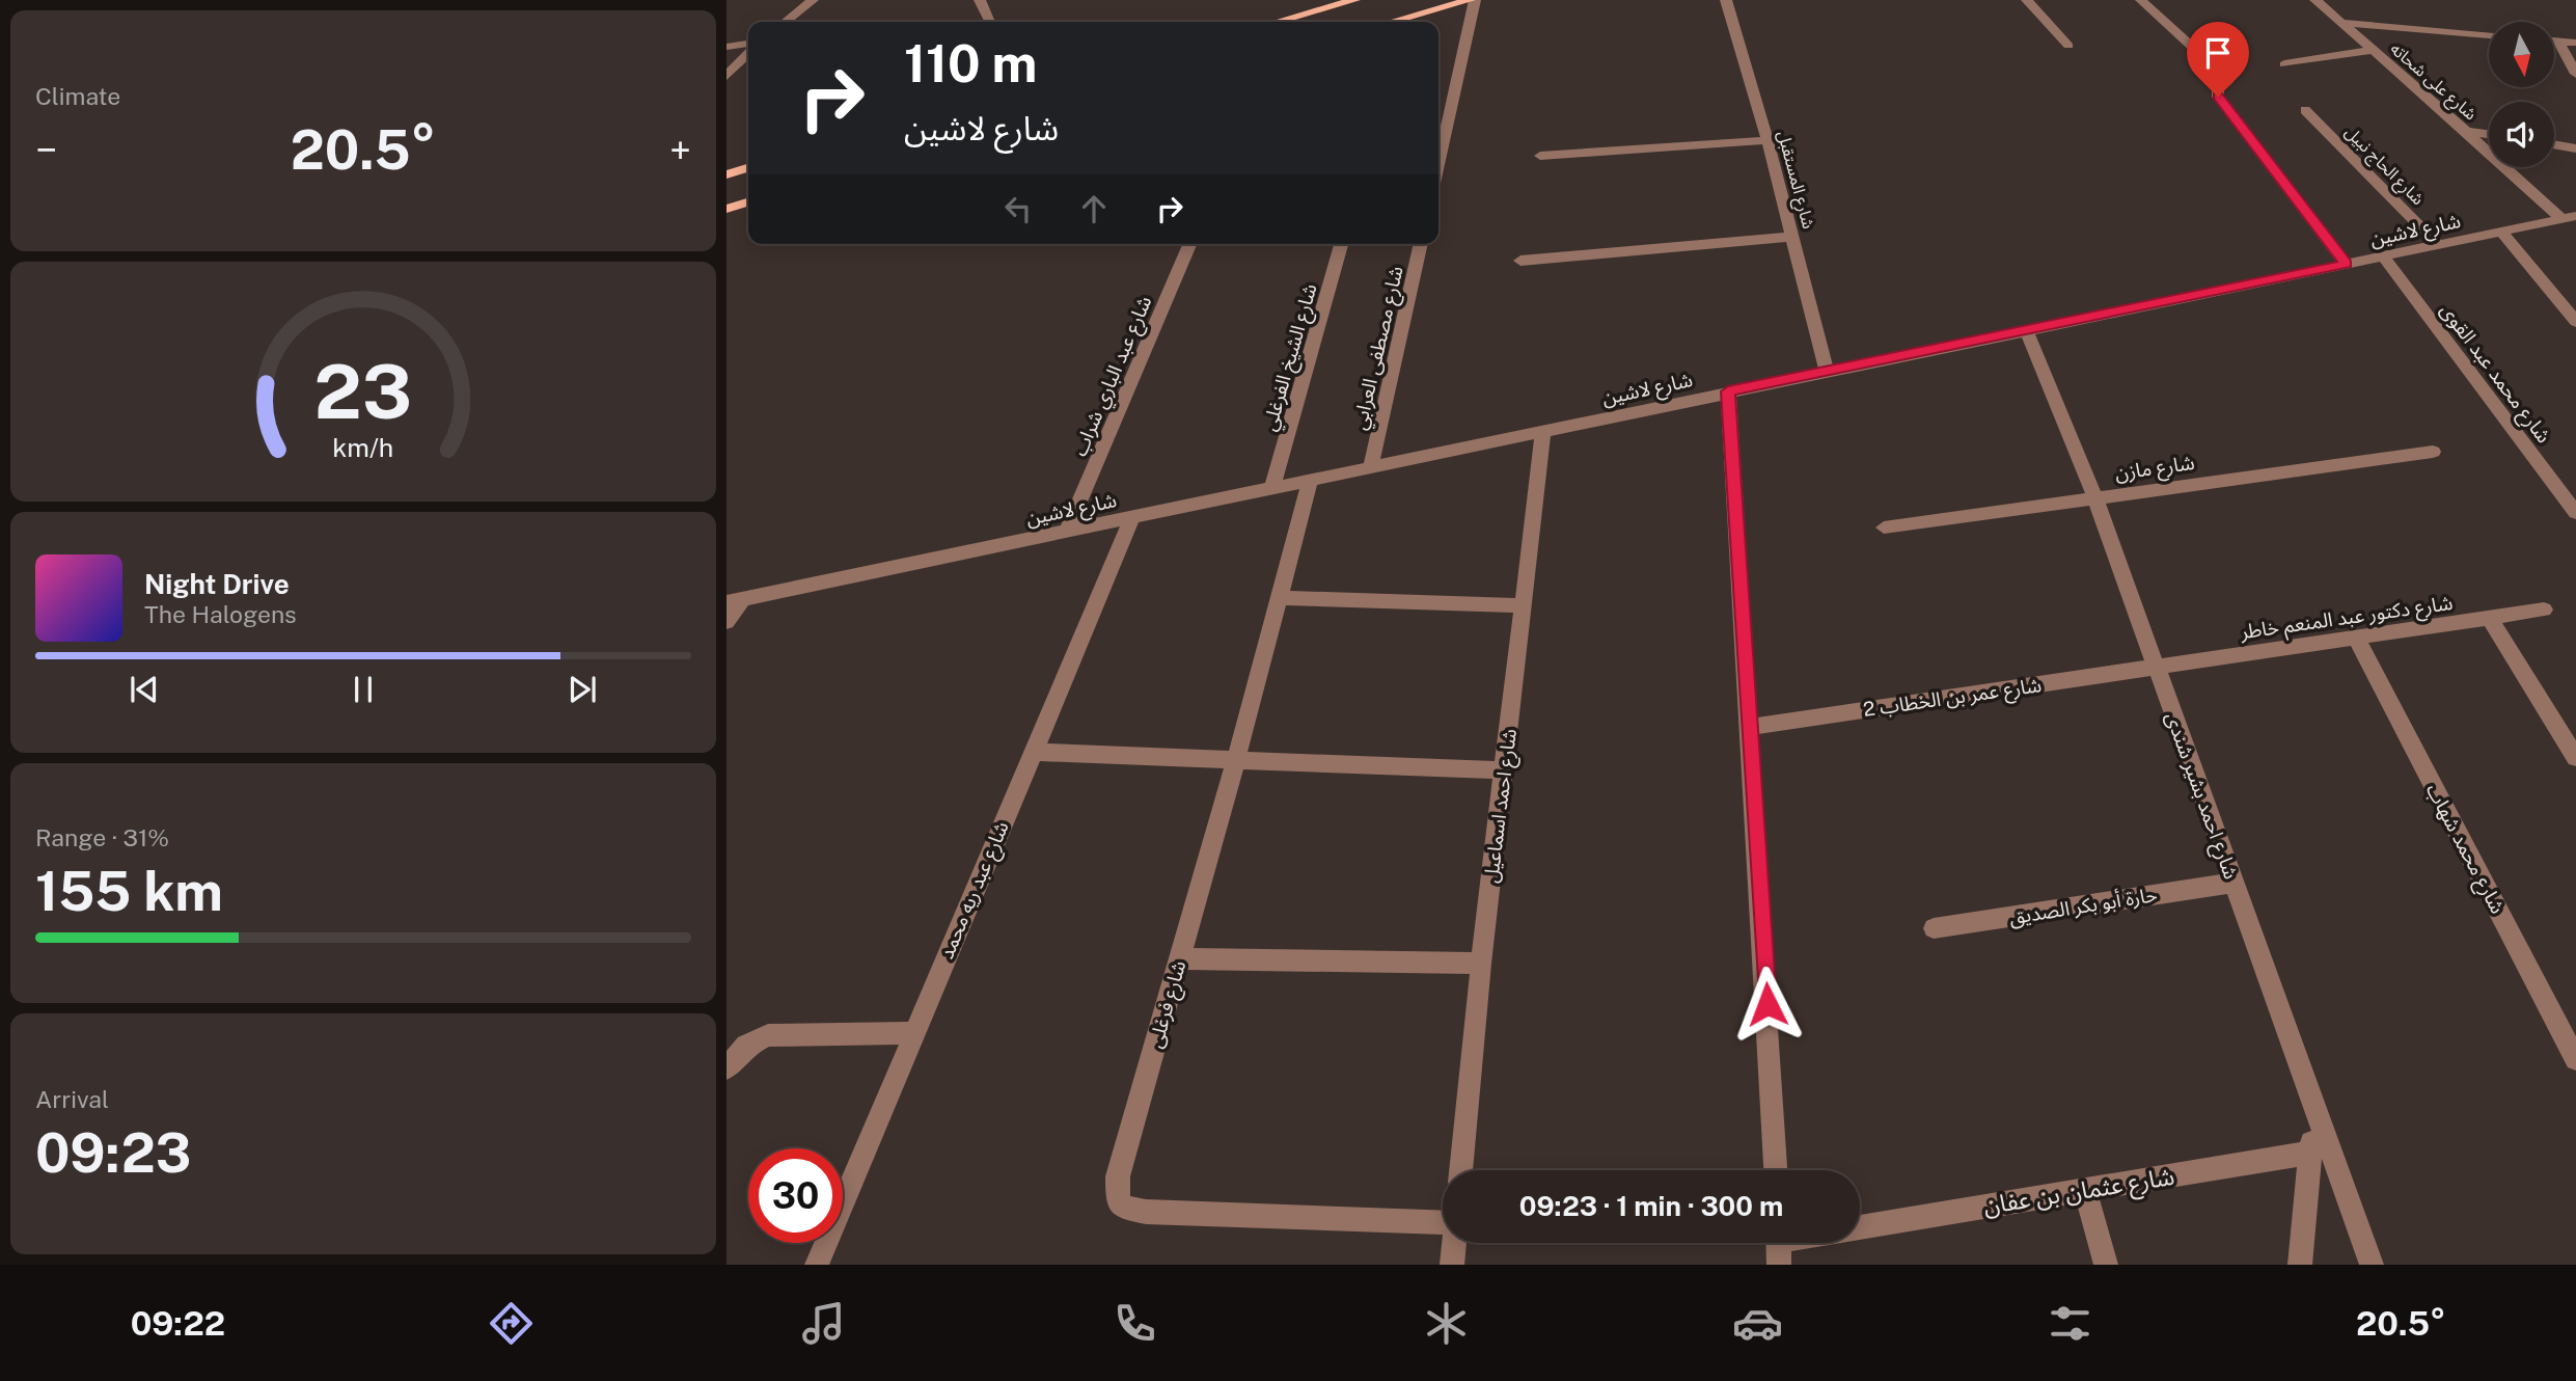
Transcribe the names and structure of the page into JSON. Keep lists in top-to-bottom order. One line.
{"streets":{"street":["شارع على شحاته","شارع الحاج نبيل","شارع المستقبل","شارع لاشين","شارع مصطفى العرابي","شارع الشيخ الفرغلي","شارع محمد عبد القوى","شارع عبد الباري شراب","شارع مازن","شارع دكتور عبد المنعم خاطر","شارع عمر بن الخطاب 2","شارع احمد بشير شندى","شارع احمد اسماعيل","شارع محمد شهاب","شارع عبد ريه محمد","حارة أبو بكر الصديق","شارع فرغلى","شارع عثمان بن عفان"]},"crossings":[["شارع على شحاته","شارع لاشين"],["شارع الحاج نبيل","شارع لاشين"],["شارع المستقبل","شارع لاشين"],["شارع لاشين","شارع مصطفى العرابي"],["شارع لاشين","شارع الشيخ الفرغلي"],["شارع لاشين","شارع محمد عبد القوى"],["شارع لاشين","شارع عبد الباري شراب"],["شارع لاشين","شارع احمد بشير شندى"],["شارع لاشين","شارع احمد اسماعيل"],["شارع لاشين","شارع عبد ريه محمد"],["شارع لاشين","شارع فرغلى"],["شارع مازن","شارع احمد بشير شندى"],["شارع دكتور عبد المنعم خاطر","شارع عمر بن الخطاب 2"],["شارع دكتور عبد المنعم خاطر","شارع احمد بشير شندى"],["شارع دكتور عبد المنعم خاطر","شارع محمد شهاب"],["شارع عمر بن الخطاب 2","شارع احمد بشير شندى"],["شارع احمد بشير شندى","حارة أبو بكر الصديق"]],"north":"bottom","page":{"tile":["Climate",["Range · 31%","155 km"],["Arrival","09:23"]],"turn":["110 m","شارع لاشين"],"heat":["−","20.5°","+"],"song":["Night Drive","The Halogens"],"limit":"30","trip":"09:23 · 1 min · 300 m","tabs":["09:22","20.5°"],"gauge":["23","km/h"]}}
